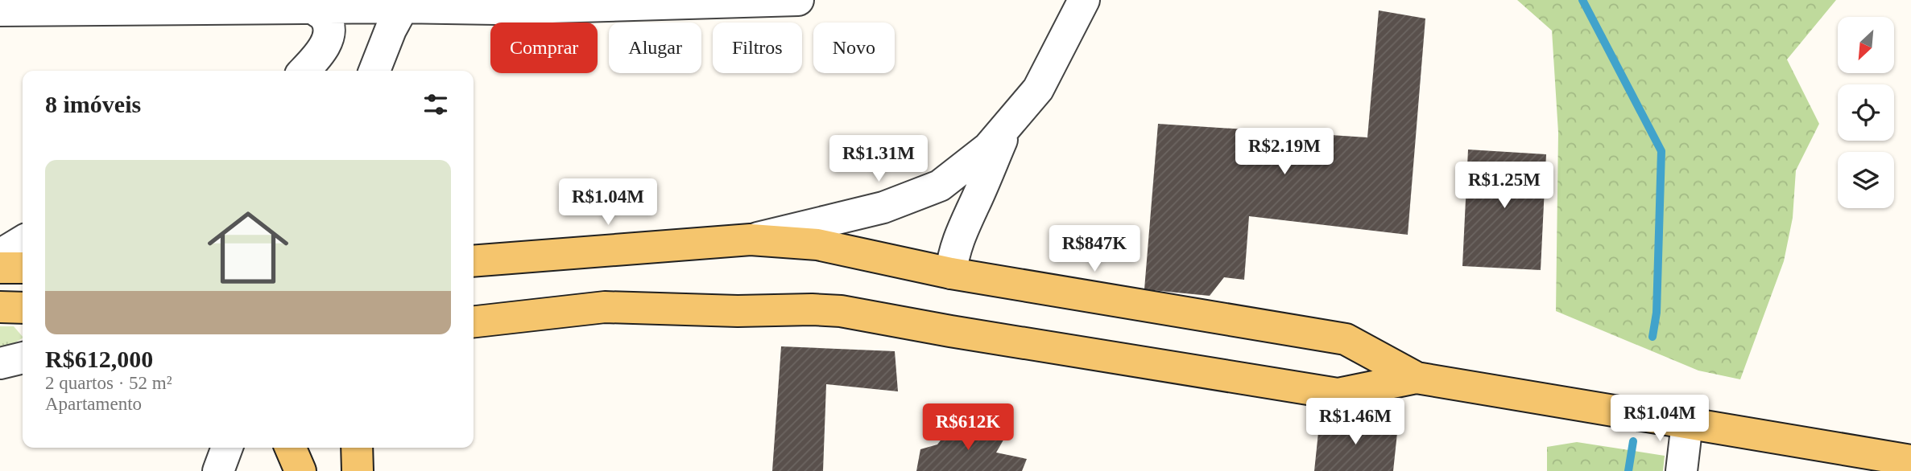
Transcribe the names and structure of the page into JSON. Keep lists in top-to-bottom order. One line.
{"north":"bottom left","page":{"chip":["Comprar","Alugar","Filtros","Novo"],"heading":"8 imóveis","price":["R$2.19M","R$1.31M","R$1.25M","R$1.04M","R$847K","R$1.04M","R$1.46M","R$612K"],"list":[{"name":"R$612,000","note":"2 quartos · 52 m² · Apartamento"}]}}
